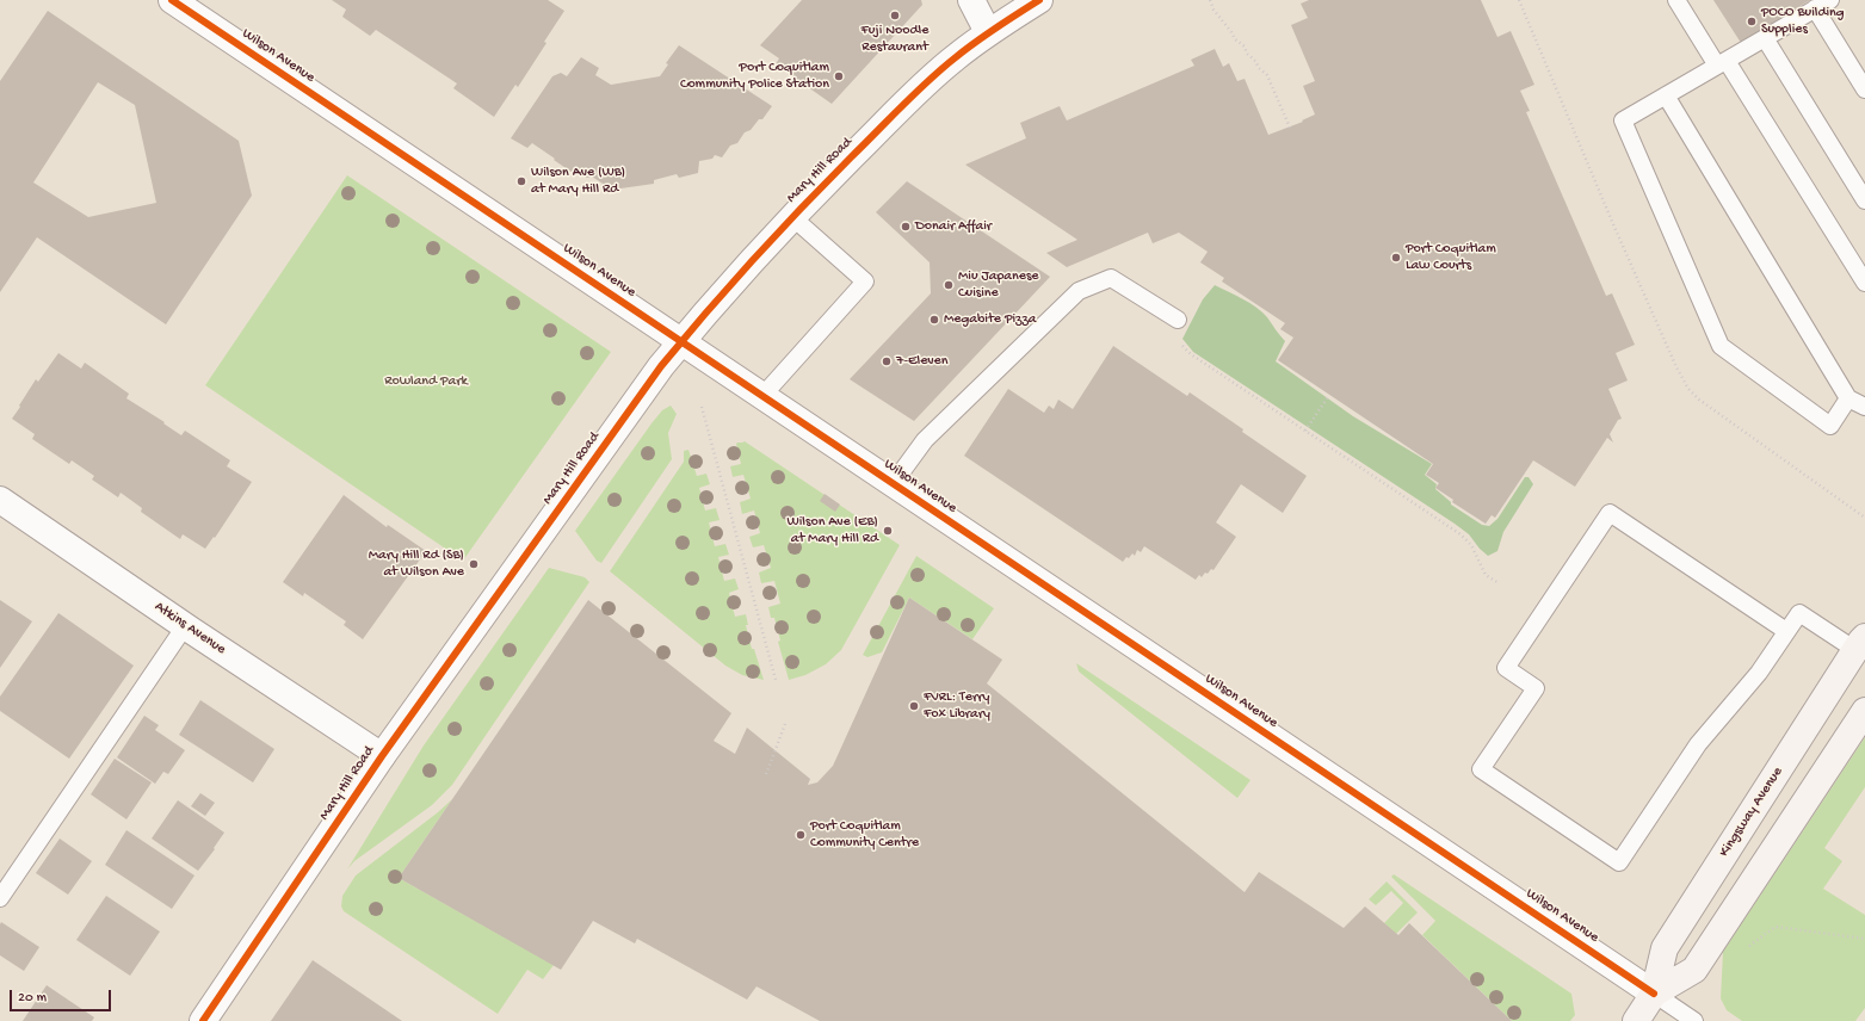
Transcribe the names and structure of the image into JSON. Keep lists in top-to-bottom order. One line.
{"streets":{"main road":["Kingsway Avenue"],"street":["Wilson Avenue","Mary Hill Road","Atkins Avenue"]},"crossings":[["Wilson Avenue","Mary Hill Road"],["Wilson Avenue","Kingsway Avenue"],["Mary Hill Road","Atkins Avenue"]],"parks":["Rowland Park"],"places":["Fuji Noodle Restaurant","POCO Building Supplies","Port Coquitlam Community Police Station","Wilson Ave (WB) at Mary Hill Rd","Donair Affair","Port Coquitlam Law Courts","Miu Japanese Cuisine","Megabite Pizza","7-Eleven","Wilson Ave (EB) at Mary Hill Rd","Mary Hill Rd (SB) at Wilson Ave","FVRL: Terry Fox Library","Port Coquitlam Community Centre"],"scale_bar":"20 m"}
